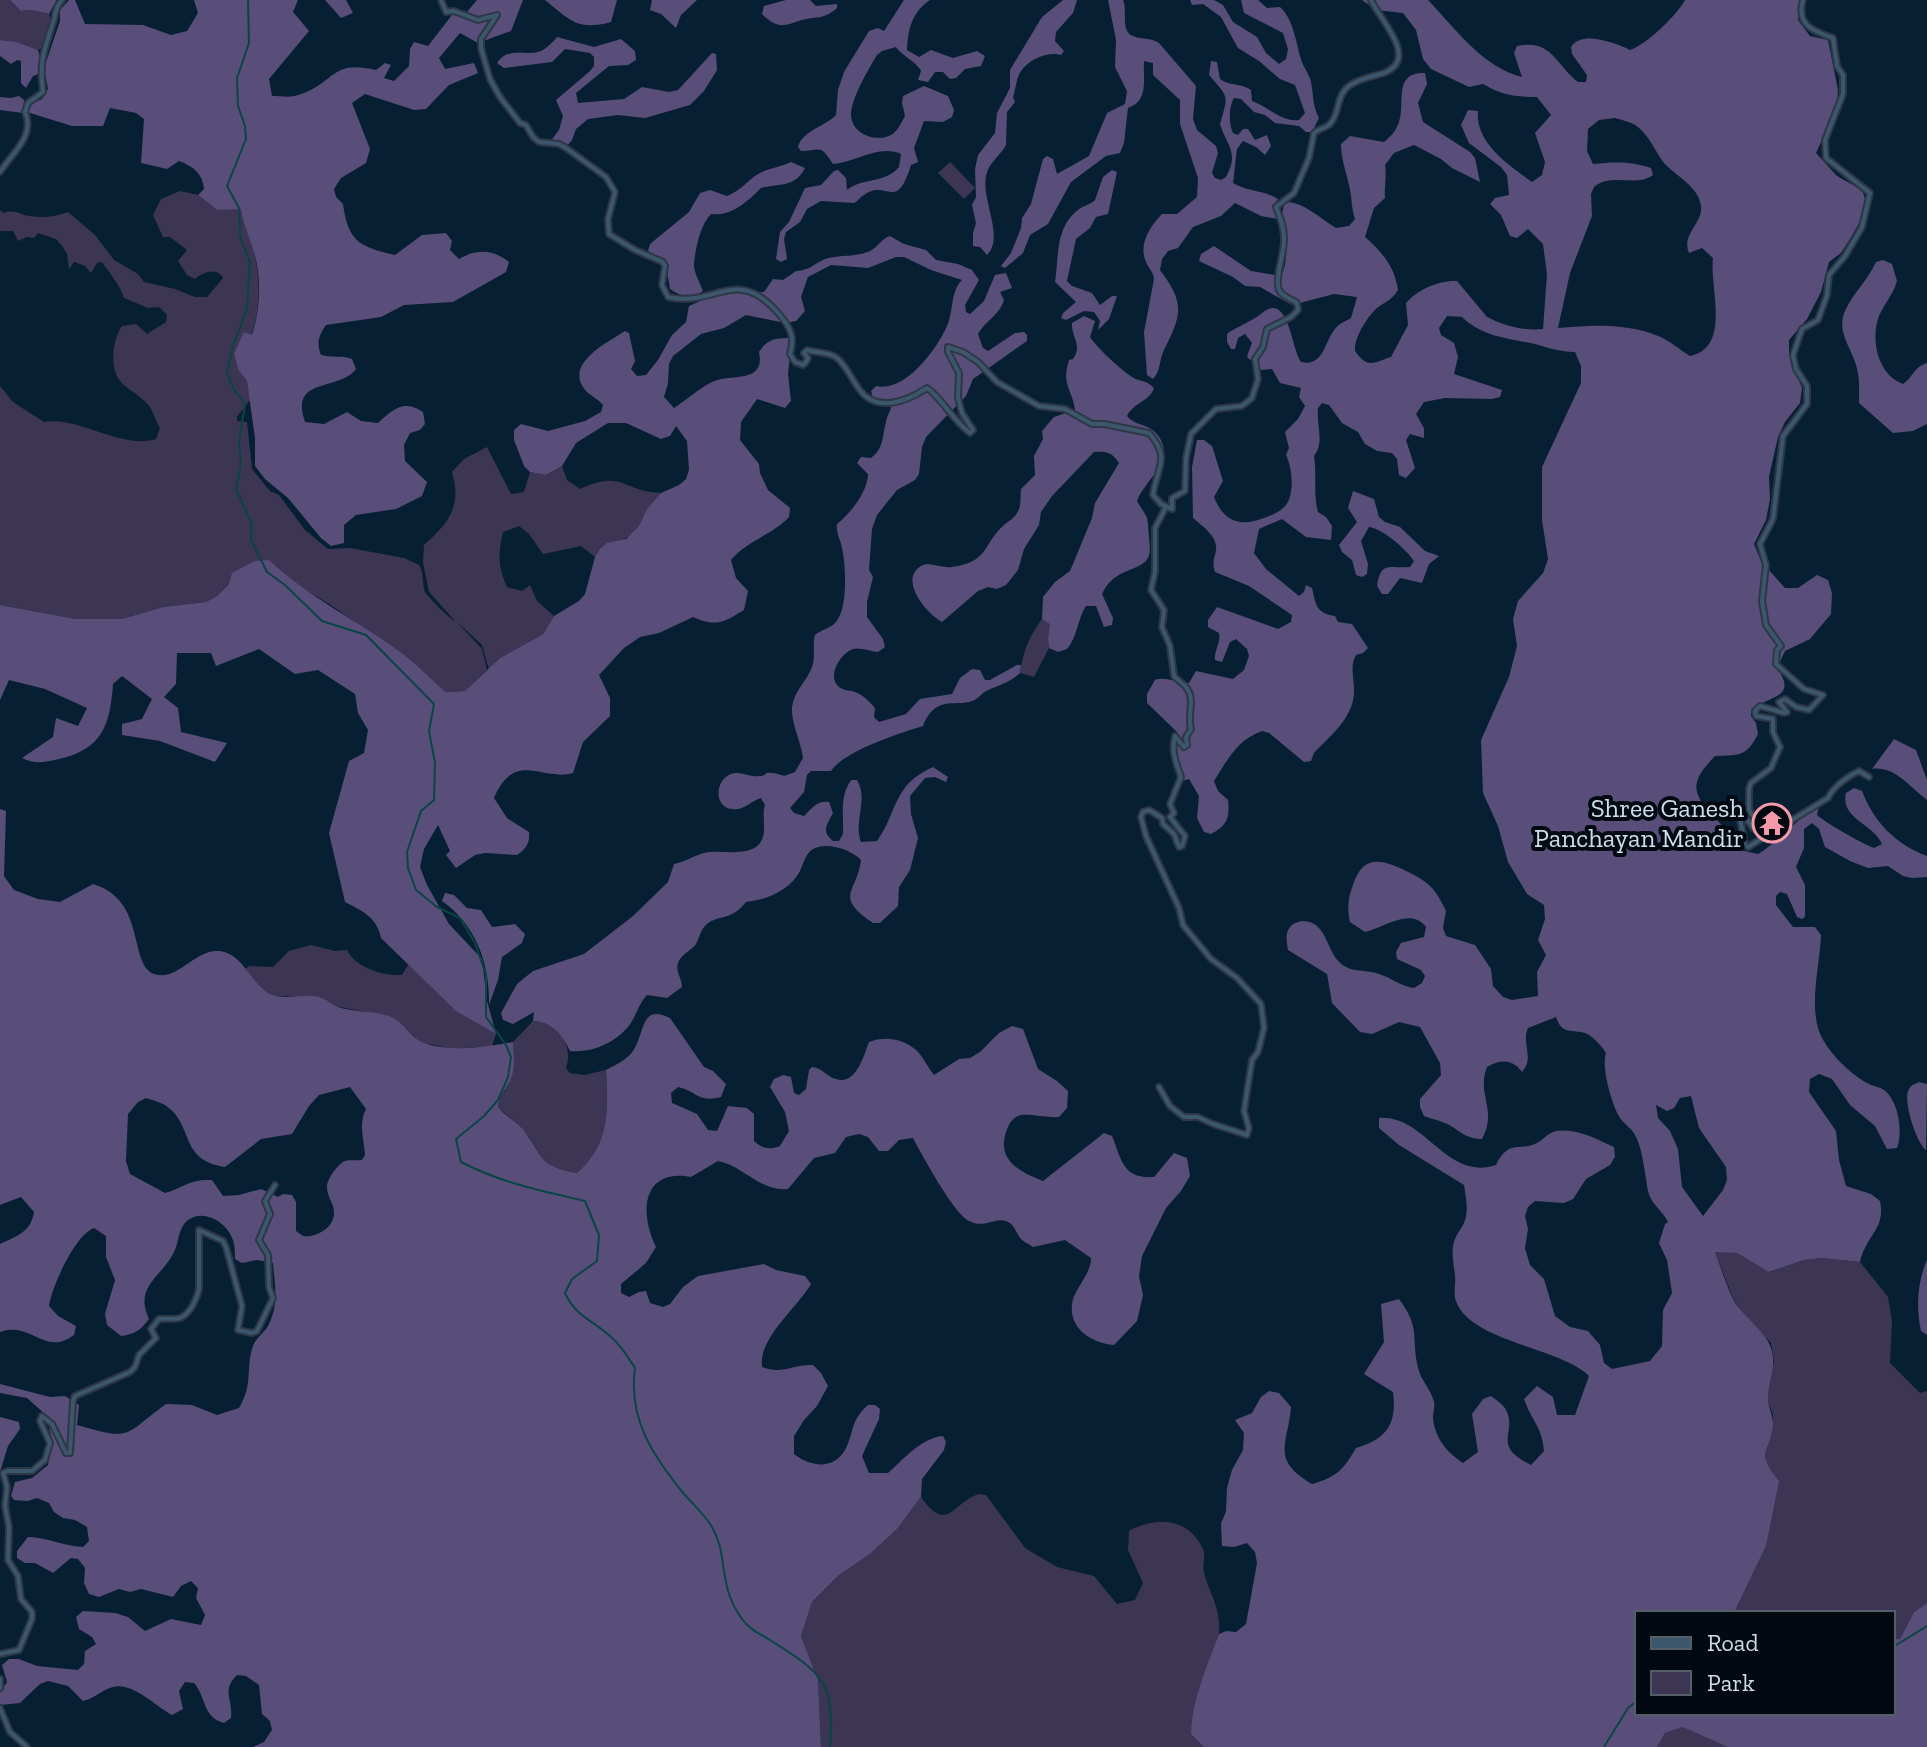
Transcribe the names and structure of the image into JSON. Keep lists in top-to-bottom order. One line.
{"places":{"temple":["Shree Ganesh Panchayan Mandir"]},"legend":["Road","Park"]}
